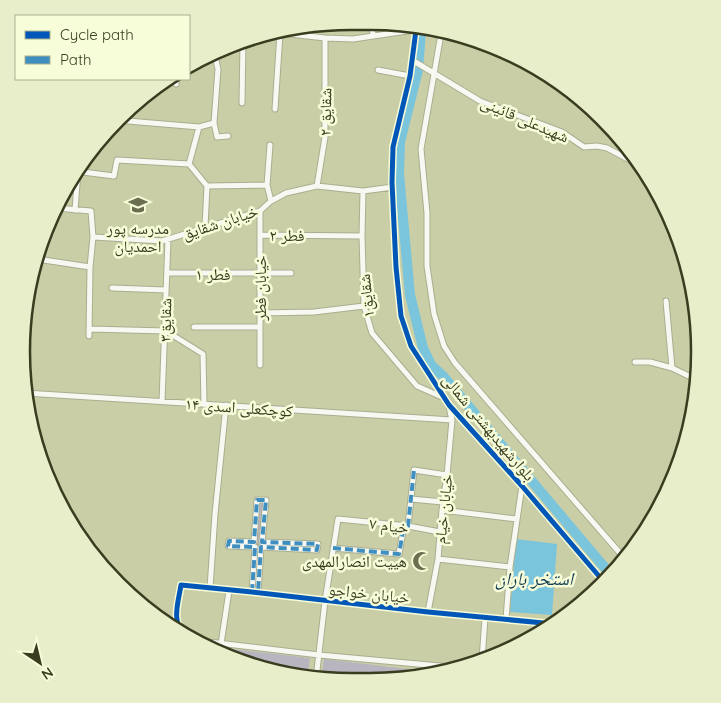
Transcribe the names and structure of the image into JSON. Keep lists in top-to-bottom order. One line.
{"streets":{"street":["شقایق ۲","شهیدعلی قائینی","خیابان شقایق","فطر ۲","فطر ۱","خیابان فطر","شقایق۱","شقایق۳","کوچکعلی اسدی ۱۴","بلوارشهیدبهشتی شمالی","خیابان خیام","خیام ۷","خیابان خواجو"]},"crossings":[["شقایق ۲","خیابان شقایق"],["شهیدعلی قائینی","بلوارشهیدبهشتی شمالی"],["خیابان شقایق","خیابان فطر"],["خیابان شقایق","شقایق۱"],["خیابان شقایق","شقایق۳"],["خیابان شقایق","بلوارشهیدبهشتی شمالی"],["فطر ۲","خیابان فطر"],["فطر ۲","شقایق۱"],["فطر ۱","خیابان فطر"],["فطر ۱","شقایق۳"],["شقایق۱","بلوارشهیدبهشتی شمالی"],["شقایق۳","کوچکعلی اسدی ۱۴"],["کوچکعلی اسدی ۱۴","خیابان خیام"],["بلوارشهیدبهشتی شمالی","خیابان خیام"],["خیابان خیام","خیام ۷"],["خیابان خیام","خیابان خواجو"]],"water":["استخر باران"],"places":{"school or university":["مدرسه پور احمدیان"],"mosque":["هییت انصارالمهدی"]},"legend":["Cycle path","Path"],"north":"bottom right"}
